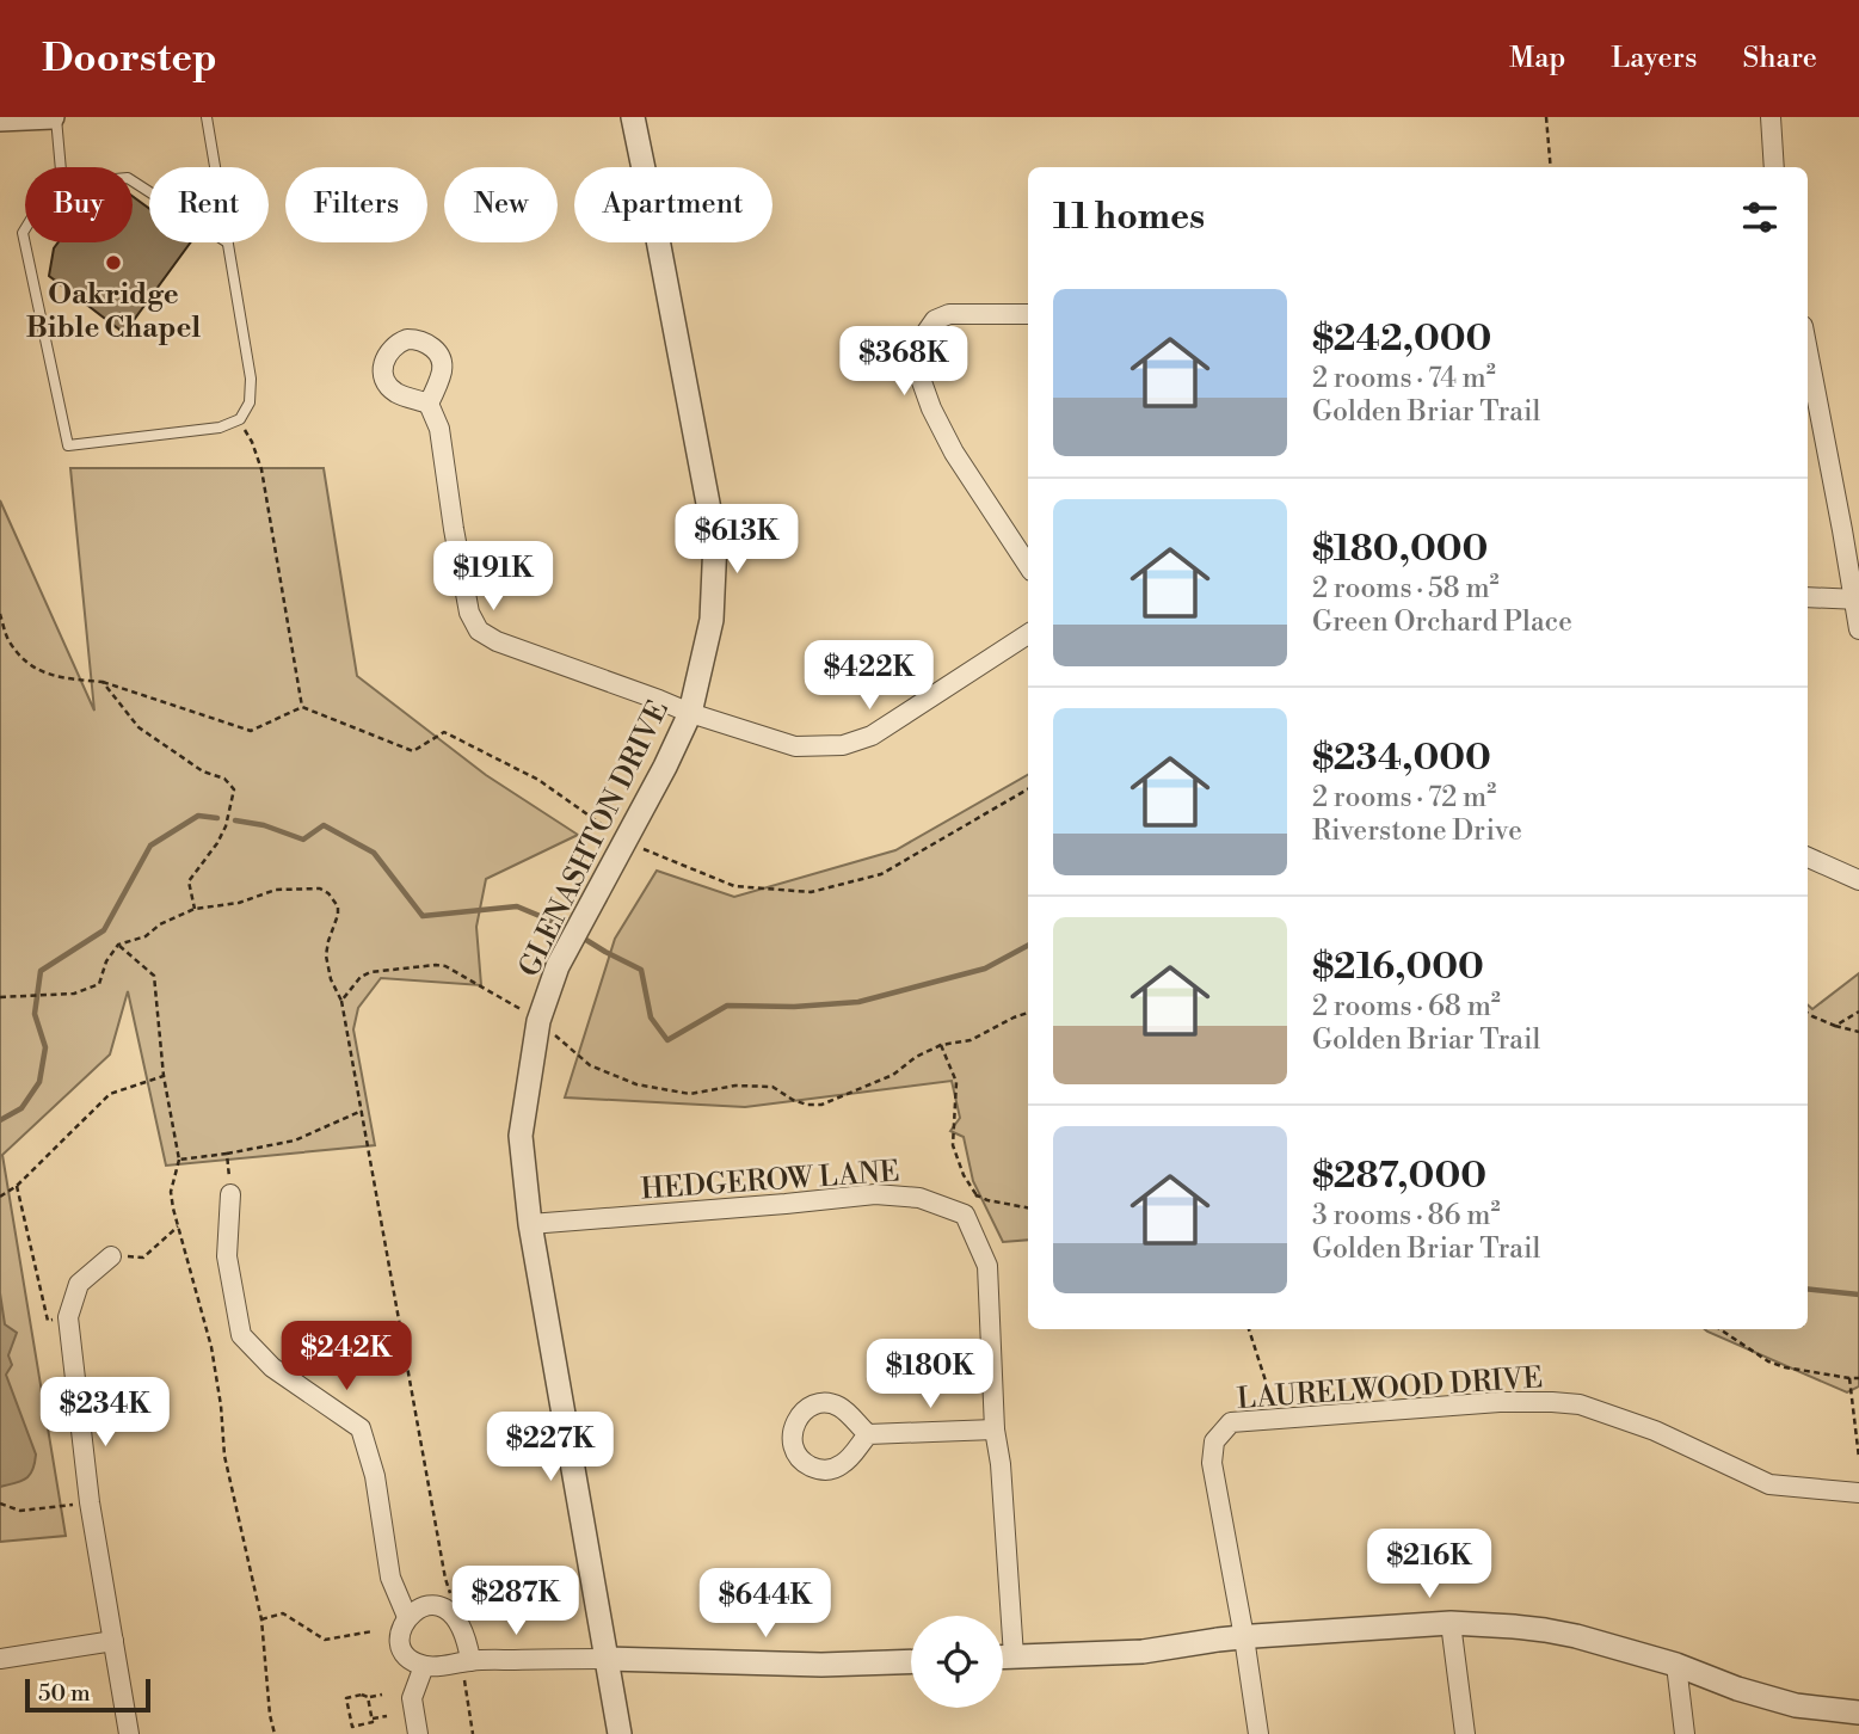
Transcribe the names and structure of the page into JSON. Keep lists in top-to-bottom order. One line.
{"streets":{"street":["GLENASHTON DRIVE","HEDGEROW LANE","LAURELWOOD DRIVE"]},"crossings":[["GLENASHTON DRIVE","HEDGEROW LANE"]],"places":["Oakridge Bible Chapel"],"scale_bar":"50 m","page":{"header":"Doorstep","nav":["Map","Layers","Share"],"chip":["Buy","Rent","Filters","New","Apartment"],"heading":"11 homes","list":[{"name":"$242,000","note":"2 rooms · 74 m² · Golden Briar Trail"},{"name":"$180,000","note":"2 rooms · 58 m² · Green Orchard Place"},{"name":"$234,000","note":"2 rooms · 72 m² · Riverstone Drive"},{"name":"$216,000","note":"2 rooms · 68 m² · Golden Briar Trail"},{"name":"$287,000","note":"3 rooms · 86 m² · Golden Briar Trail"}],"price":["$368K","$613K","$191K","$422K","$242K","$180K","$234K","$227K","$216K","$287K","$644K"],"scale":"50 m"}}
